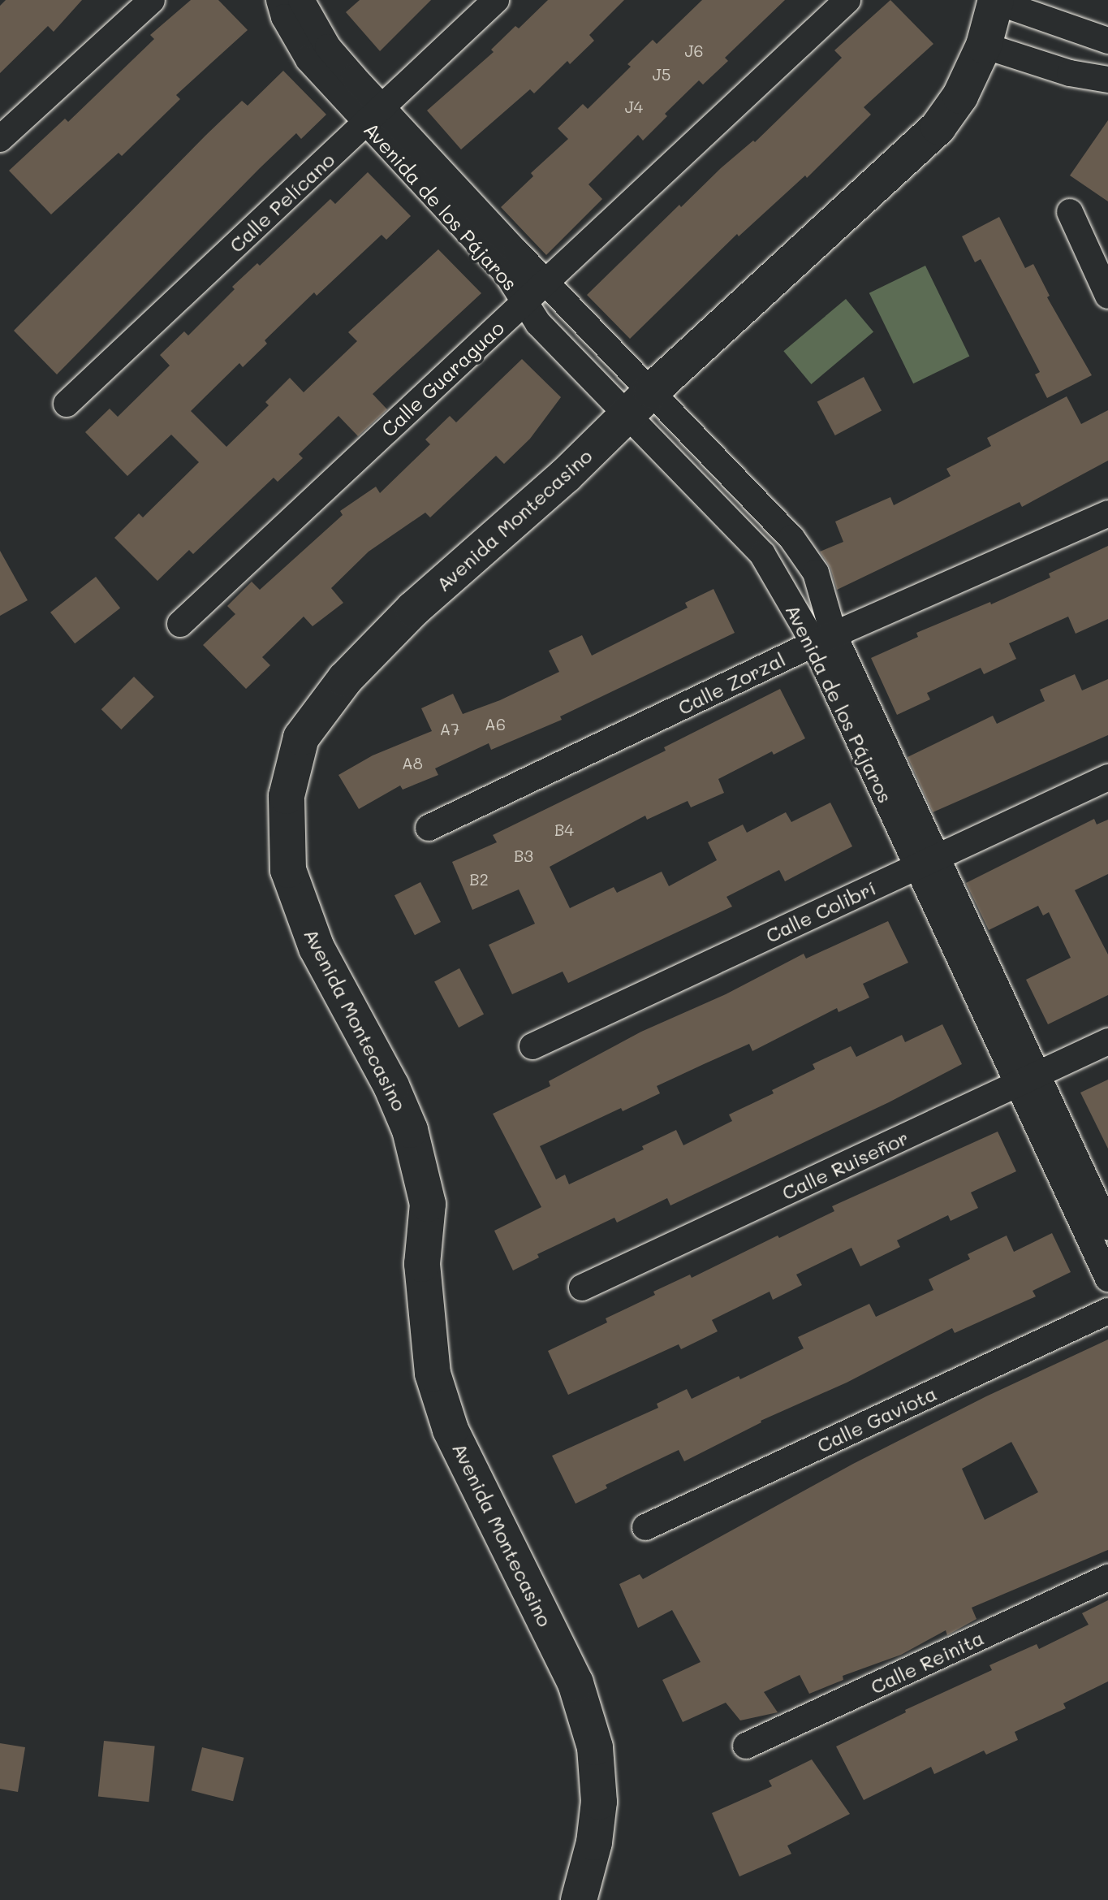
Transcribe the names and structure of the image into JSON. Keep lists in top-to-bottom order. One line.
{"streets":{"street":["Calle Pelícano","Avenida de los Pájaros","Calle Guaraguao","Avenida Montecasino","Calle Zorzal","Calle Colibrí","Calle Ruiseñor","Calle Gaviota","Calle Reinita"]},"crossings":[["Calle Pelícano","Avenida de los Pájaros"],["Avenida de los Pájaros","Calle Guaraguao"],["Avenida de los Pájaros","Avenida Montecasino"],["Avenida de los Pájaros","Calle Zorzal"],["Avenida de los Pájaros","Calle Colibrí"],["Avenida de los Pájaros","Calle Ruiseñor"]],"house_numbers":["J6","J5","J4","A6","A7","A8","B4","B3","B2"]}
